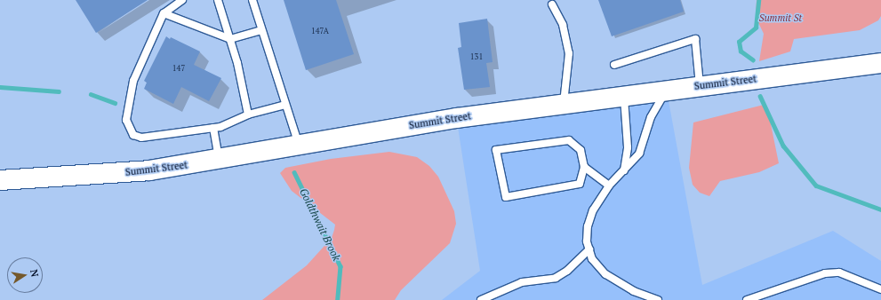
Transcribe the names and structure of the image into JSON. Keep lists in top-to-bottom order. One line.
{"streets":{"main road":["Summit Street"]},"water":["Goldthwait Brook"],"parks":["Summit St"],"house_numbers":["147A","131","147"],"north":"right"}
